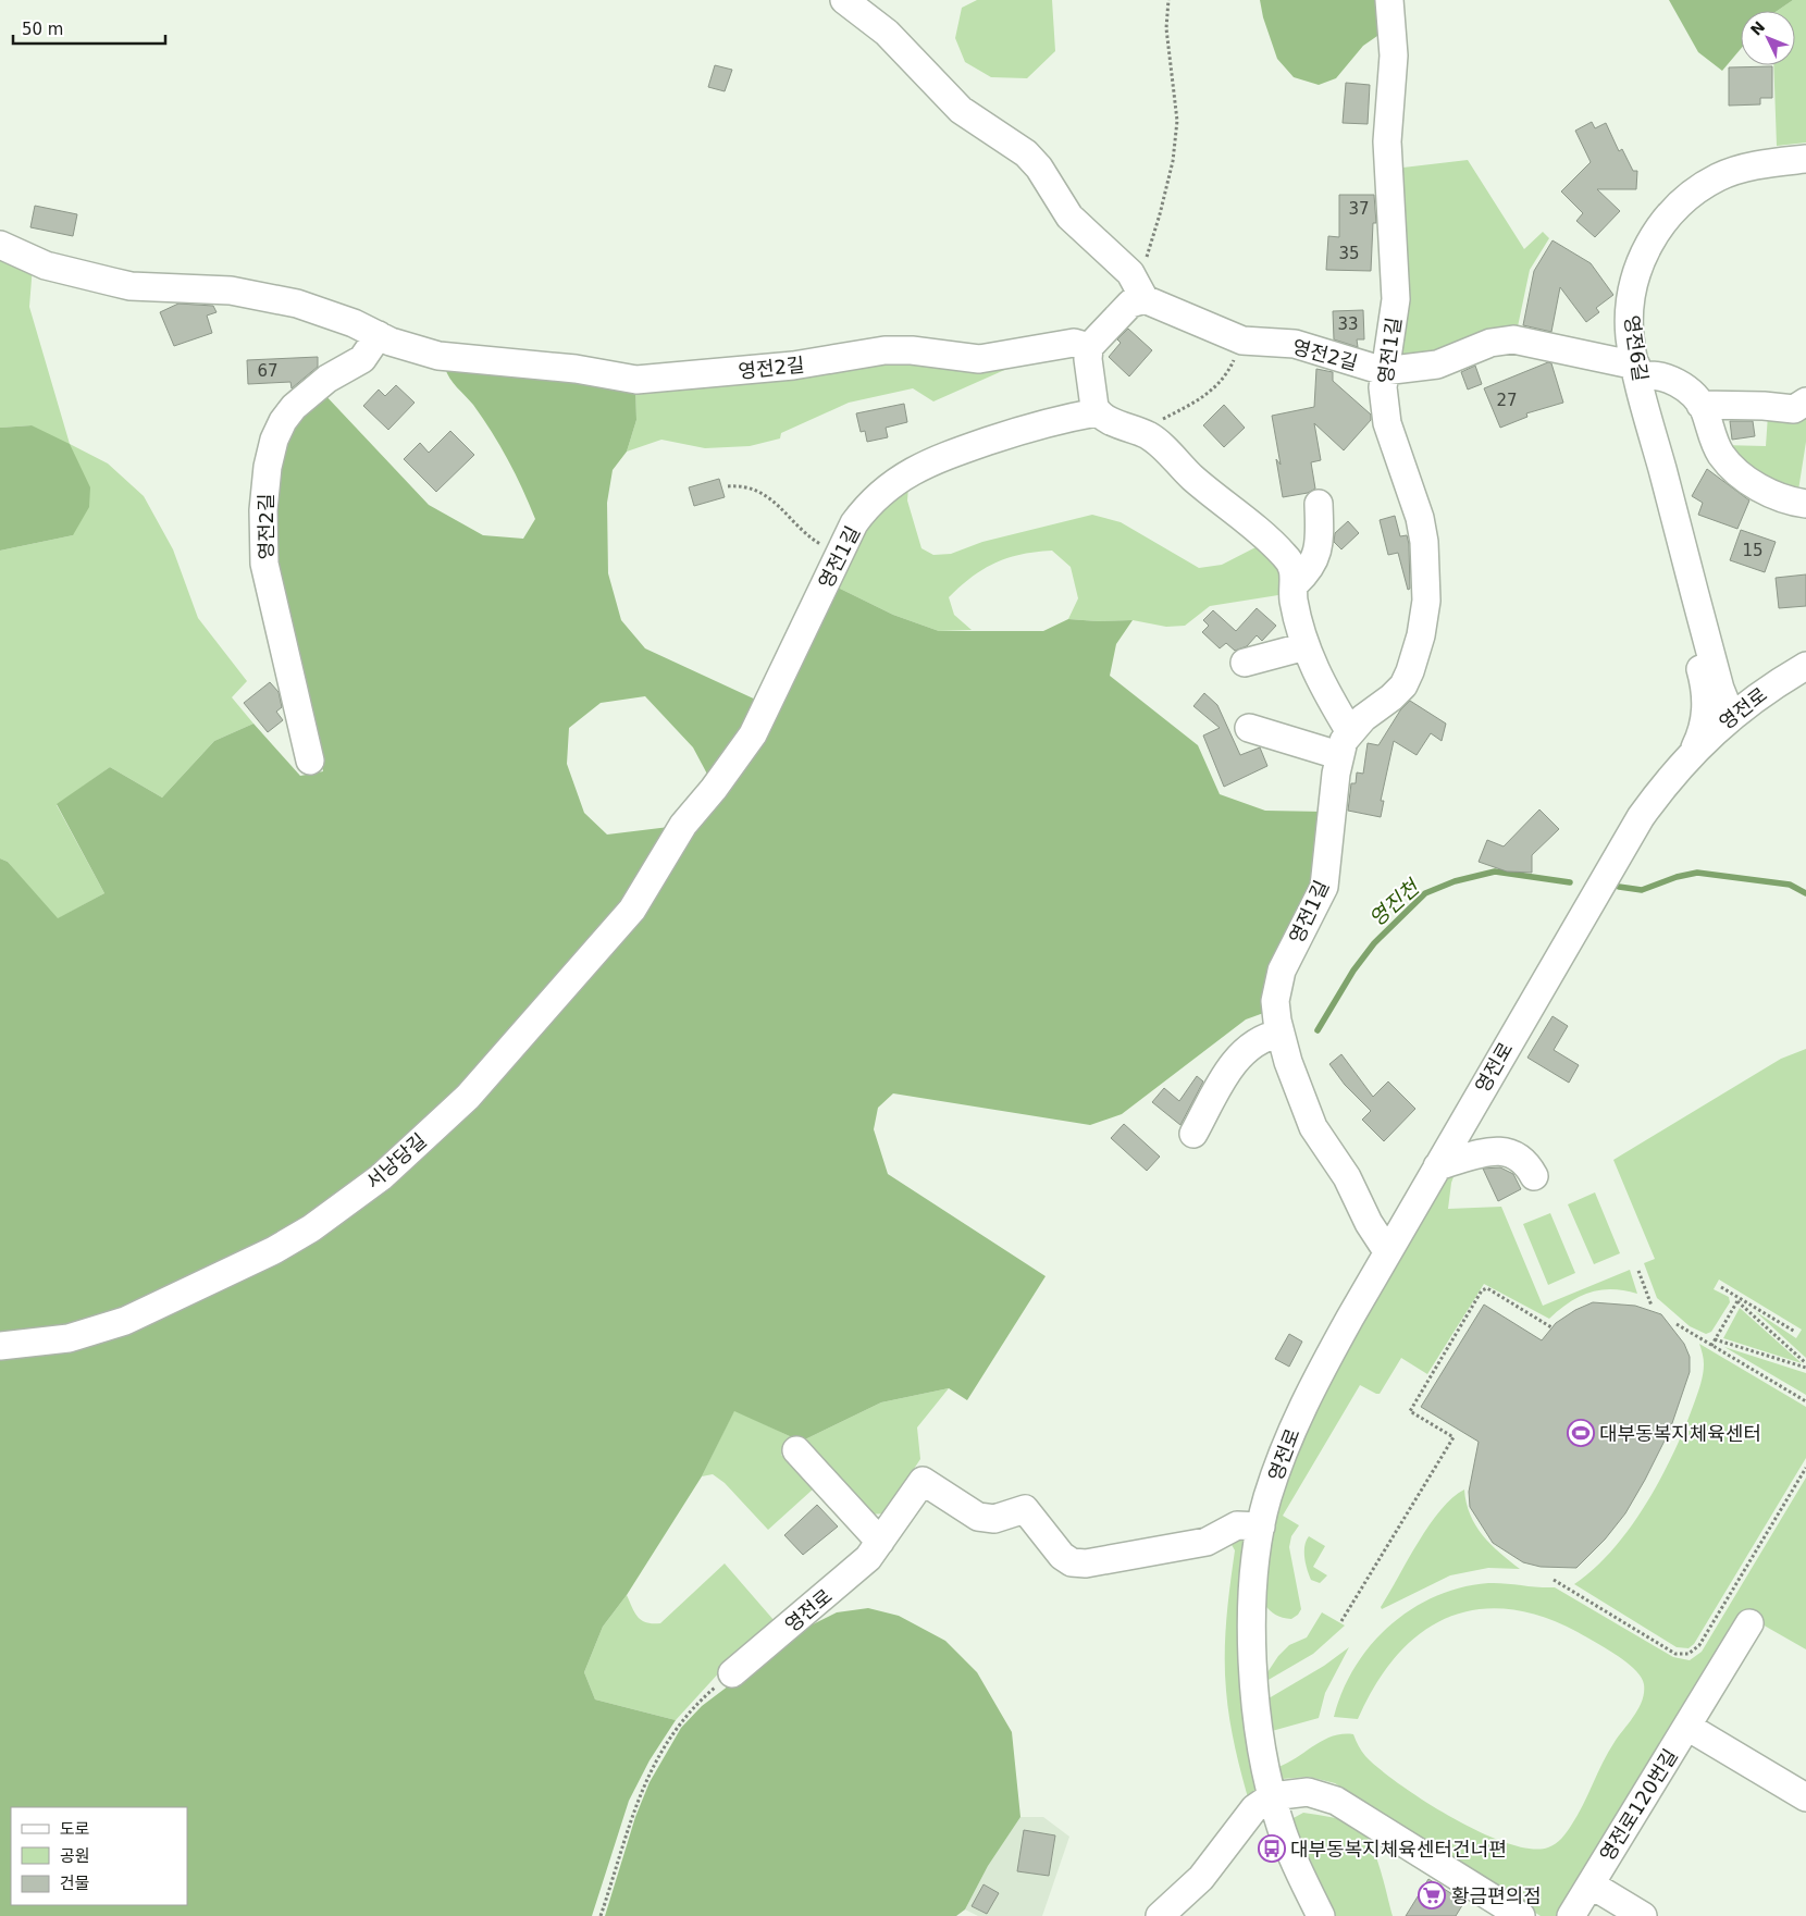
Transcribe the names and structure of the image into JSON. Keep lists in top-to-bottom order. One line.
{"streets":{"street":["영전6길","영전1길","영전2길","영전로","서낭당길","영전로120번길"]},"crossings":[["영전6길","영전2길"],["영전6길","영전로"],["영전1길","영전2길"],["영전1길","영전로"],["영전1길","서낭당길"]],"water":["영진천"],"places":{"sports":["대부동복지체육센터"],"bus stop":["대부동복지체육센터건너편"],"supermarket":["황금편의점"]},"house_numbers":["37","35","33","67","27","15"],"legend":["도로","공원","건물"],"scale_bar":"50 m","north":"top left"}
